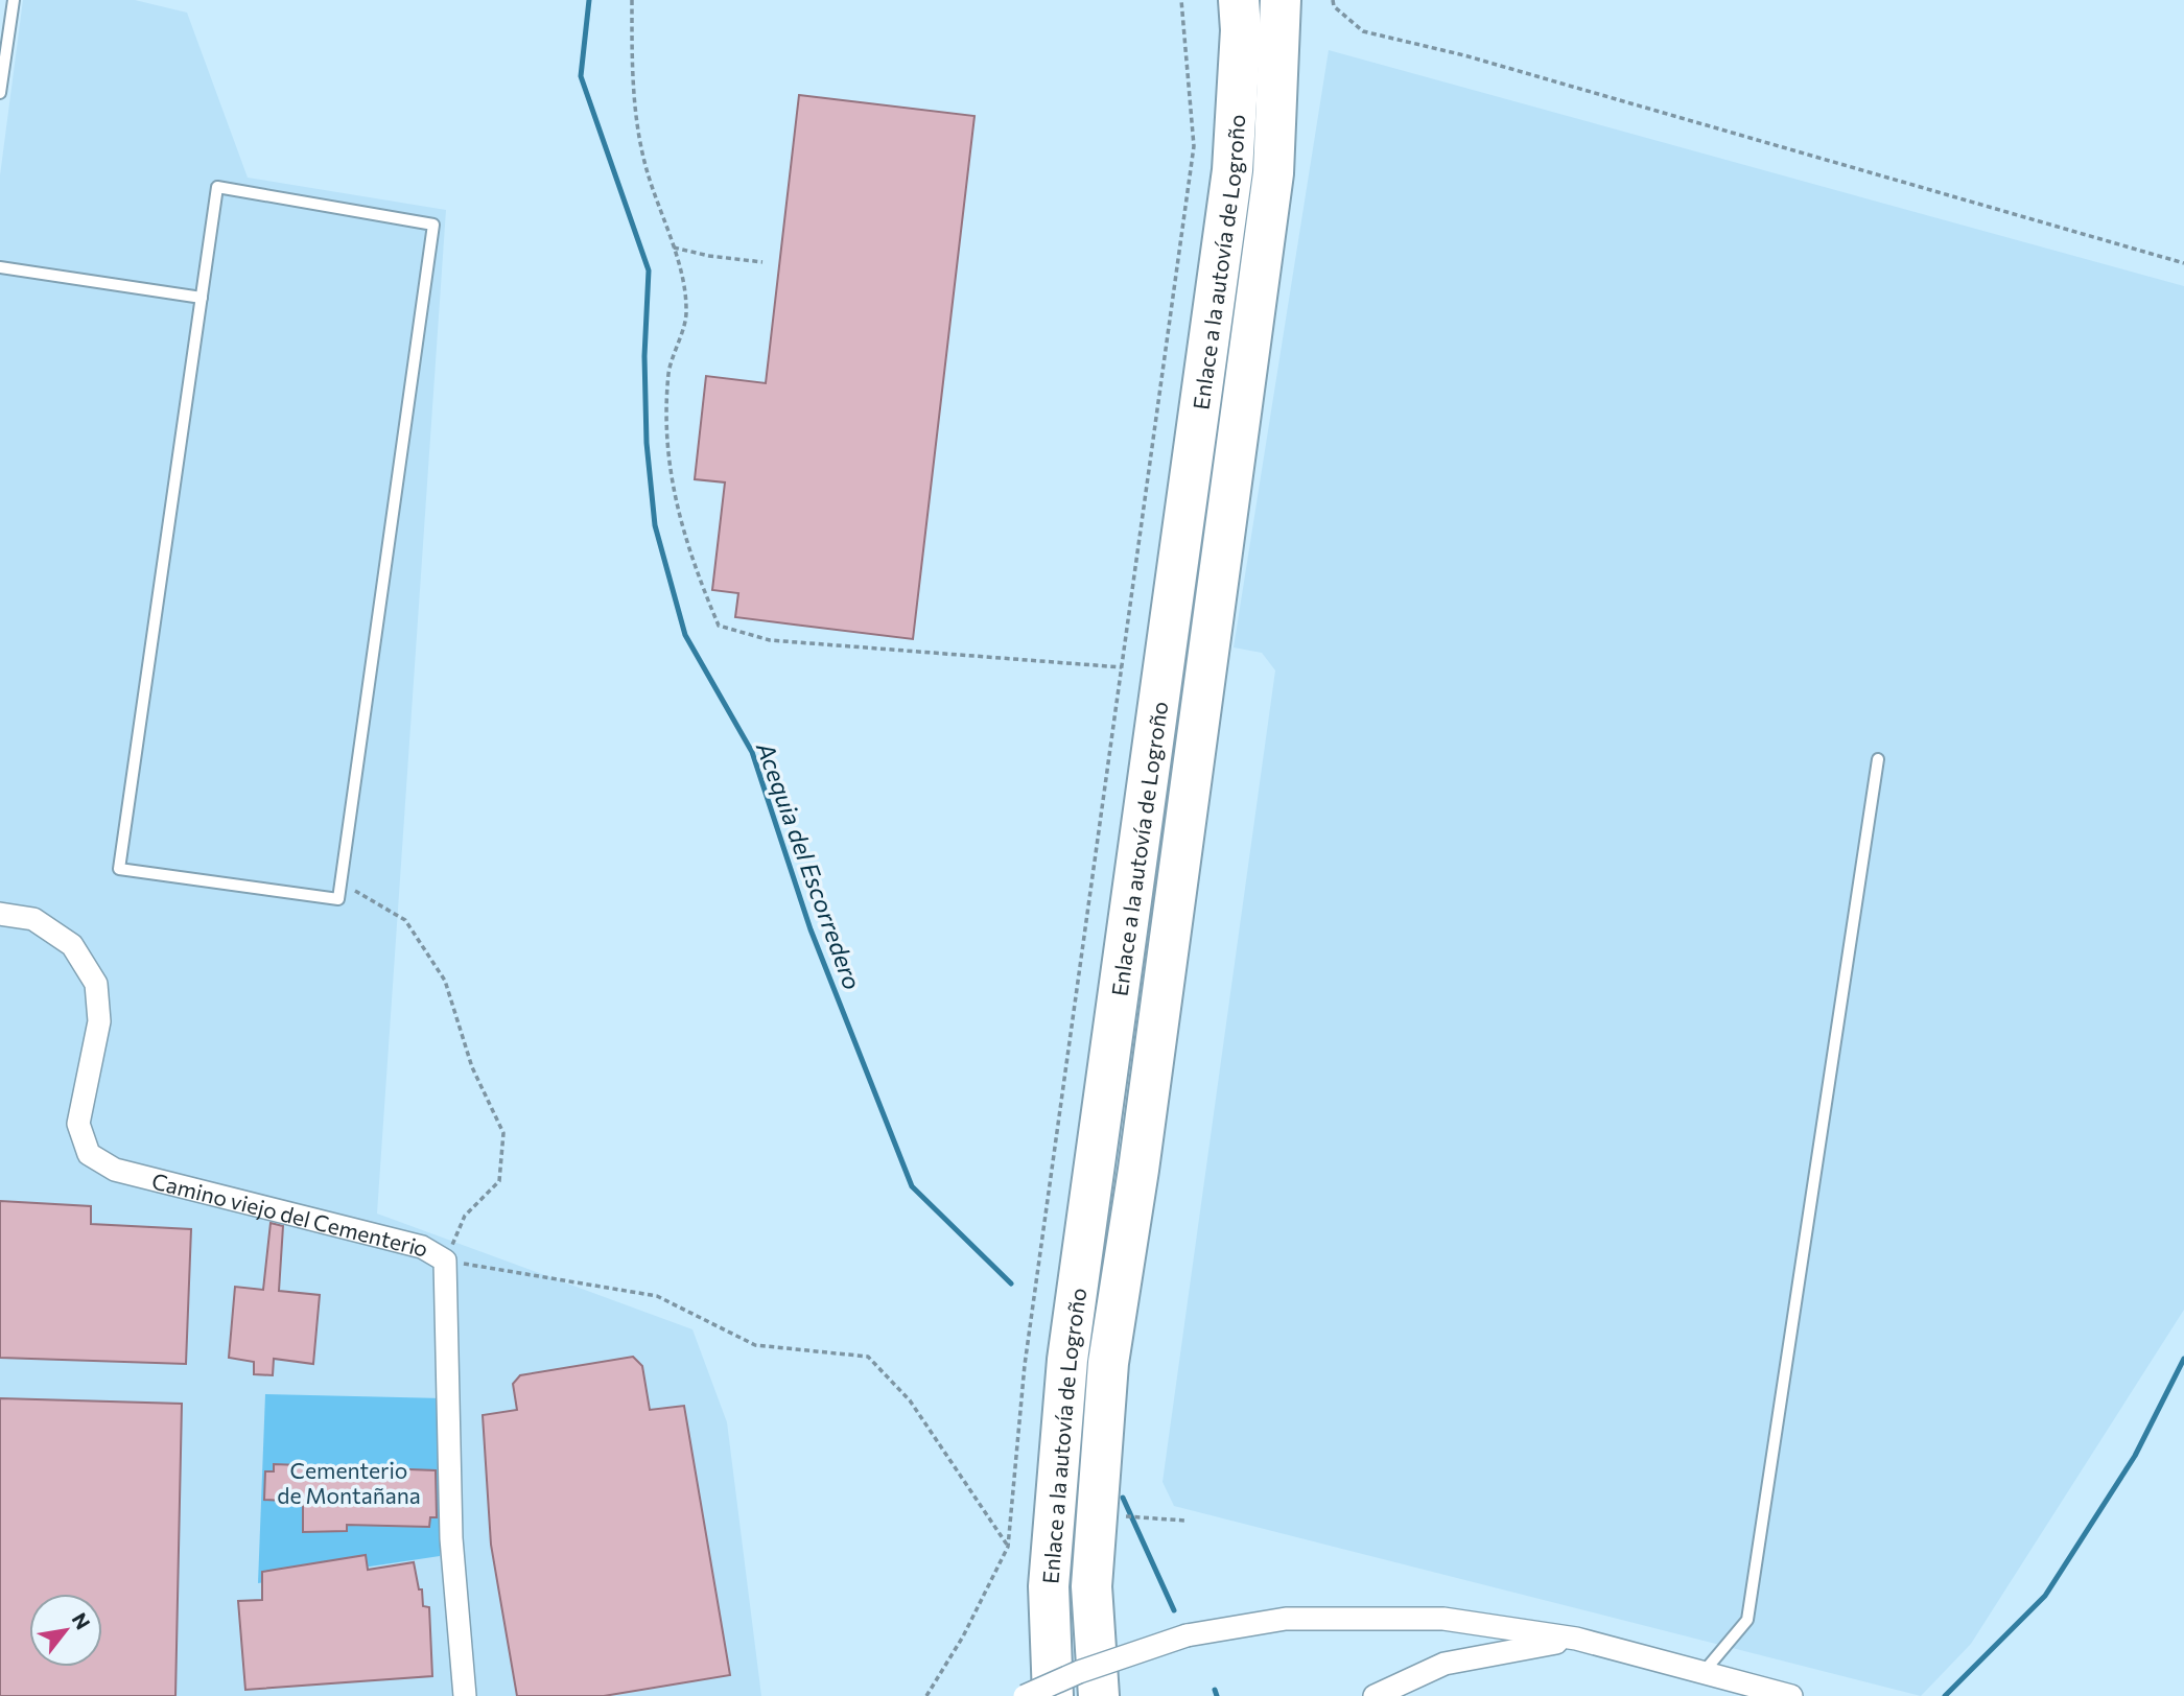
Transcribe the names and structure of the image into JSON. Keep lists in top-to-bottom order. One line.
{"streets":{"highway":["Enlace a la autovía de Logroño"],"street":["Camino viejo del Cementerio"]},"water":["Acequia del Escorredero"],"parks":["Cementerio de Montañana"],"north":"top right"}
